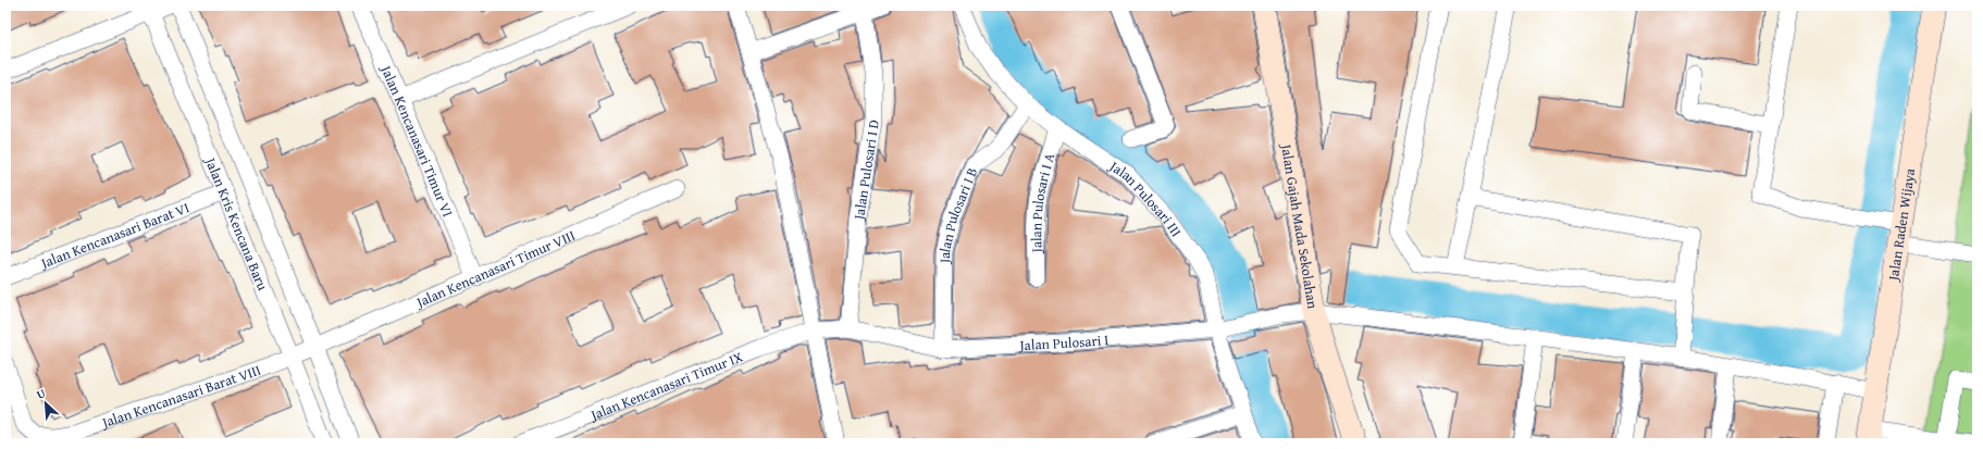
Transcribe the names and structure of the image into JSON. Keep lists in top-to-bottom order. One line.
{"streets":{"street":["Jalan Kencanasari Timur VI","Jalan Pulosari I D","Jalan Pulosari III","Jalan Pulosari I A","Jalan Pulosari I B","Jalan Kris Kencana Baru","Jalan Raden Wijaya","Jalan Gajah Mada Sekolahan","Jalan Kencanasari Barat VI","Jalan Kencanasari Timur VIII","Jalan Pulosari I","Jalan Kencanasari Timur IX","Jalan Kencanasari Barat VIII"]},"crossings":[["Jalan Kencanasari Timur VI","Jalan Kencanasari Timur VIII"],["Jalan Pulosari I D","Jalan Pulosari I"],["Jalan Pulosari III","Jalan Pulosari I A"],["Jalan Pulosari III","Jalan Pulosari I B"],["Jalan Pulosari III","Jalan Pulosari I"],["Jalan Pulosari I B","Jalan Pulosari I"],["Jalan Kris Kencana Baru","Jalan Kencanasari Barat VI"],["Jalan Kris Kencana Baru","Jalan Kencanasari Timur VIII"],["Jalan Kris Kencana Baru","Jalan Kencanasari Barat VIII"],["Jalan Raden Wijaya","Jalan Pulosari I"],["Jalan Gajah Mada Sekolahan","Jalan Pulosari I"],["Jalan Kencanasari Timur VIII","Jalan Kencanasari Barat VIII"],["Jalan Pulosari I","Jalan Kencanasari Timur IX"]],"north":"top left"}
